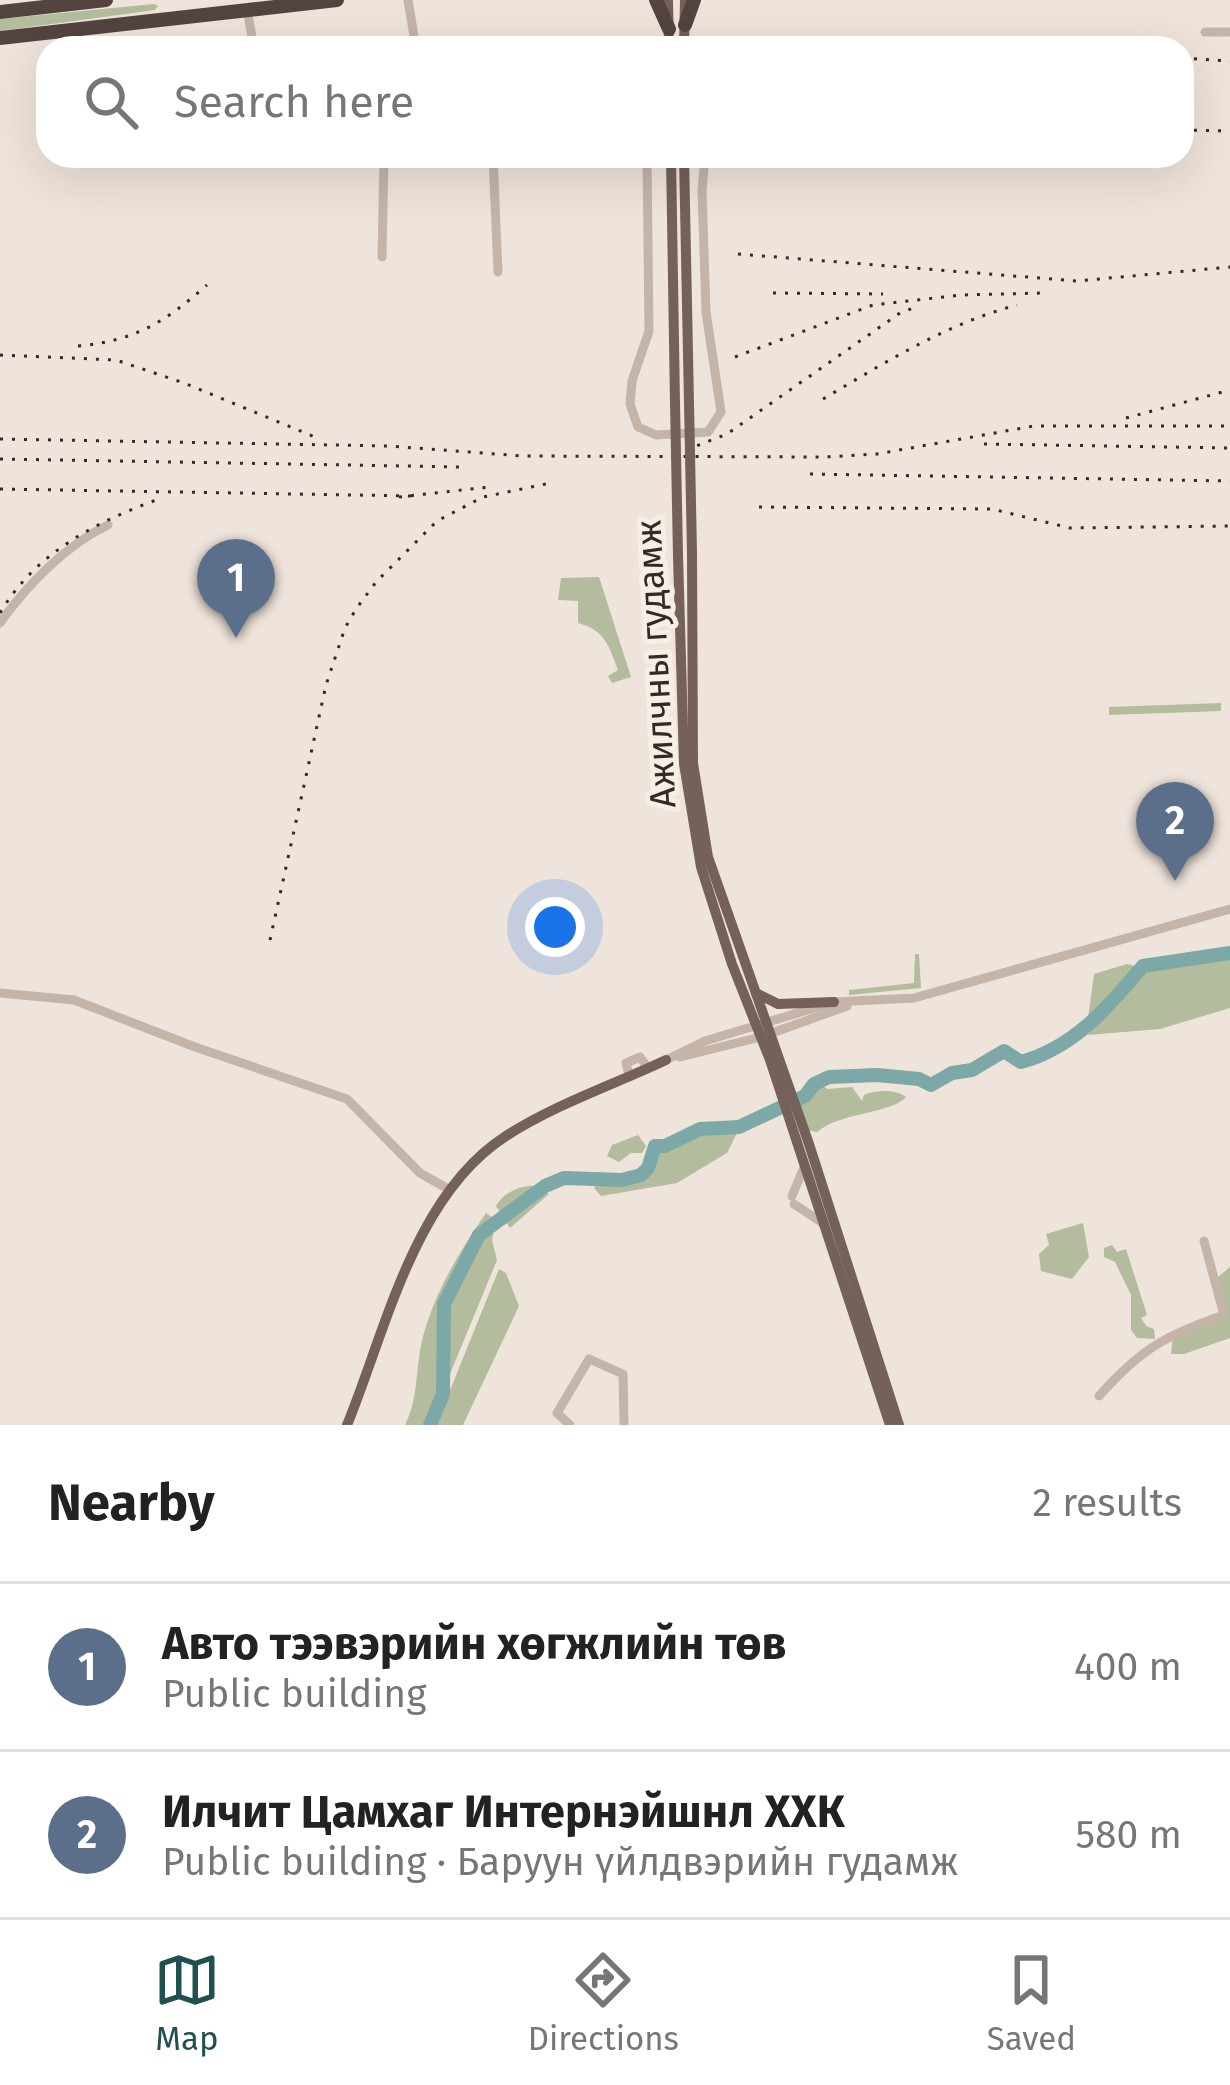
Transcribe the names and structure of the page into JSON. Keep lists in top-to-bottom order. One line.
{"streets":{"main road":["Ажилчны гудамж"]},"page":{"search":"Search here","pins":["1","2"],"heading":["Nearby","2 results"],"list":[{"mark":"1","name":"Авто тээвэрийн хөгжлийн төв","note":"Public building","value":"400 m"},{"mark":"2","name":"Илчит Цамхаг Интернэйшнл ХХК","note":"Public building · Баруун үйлдвэрийн гудамж","value":"580 m"}],"nav":["Map","Directions","Saved"]}}
